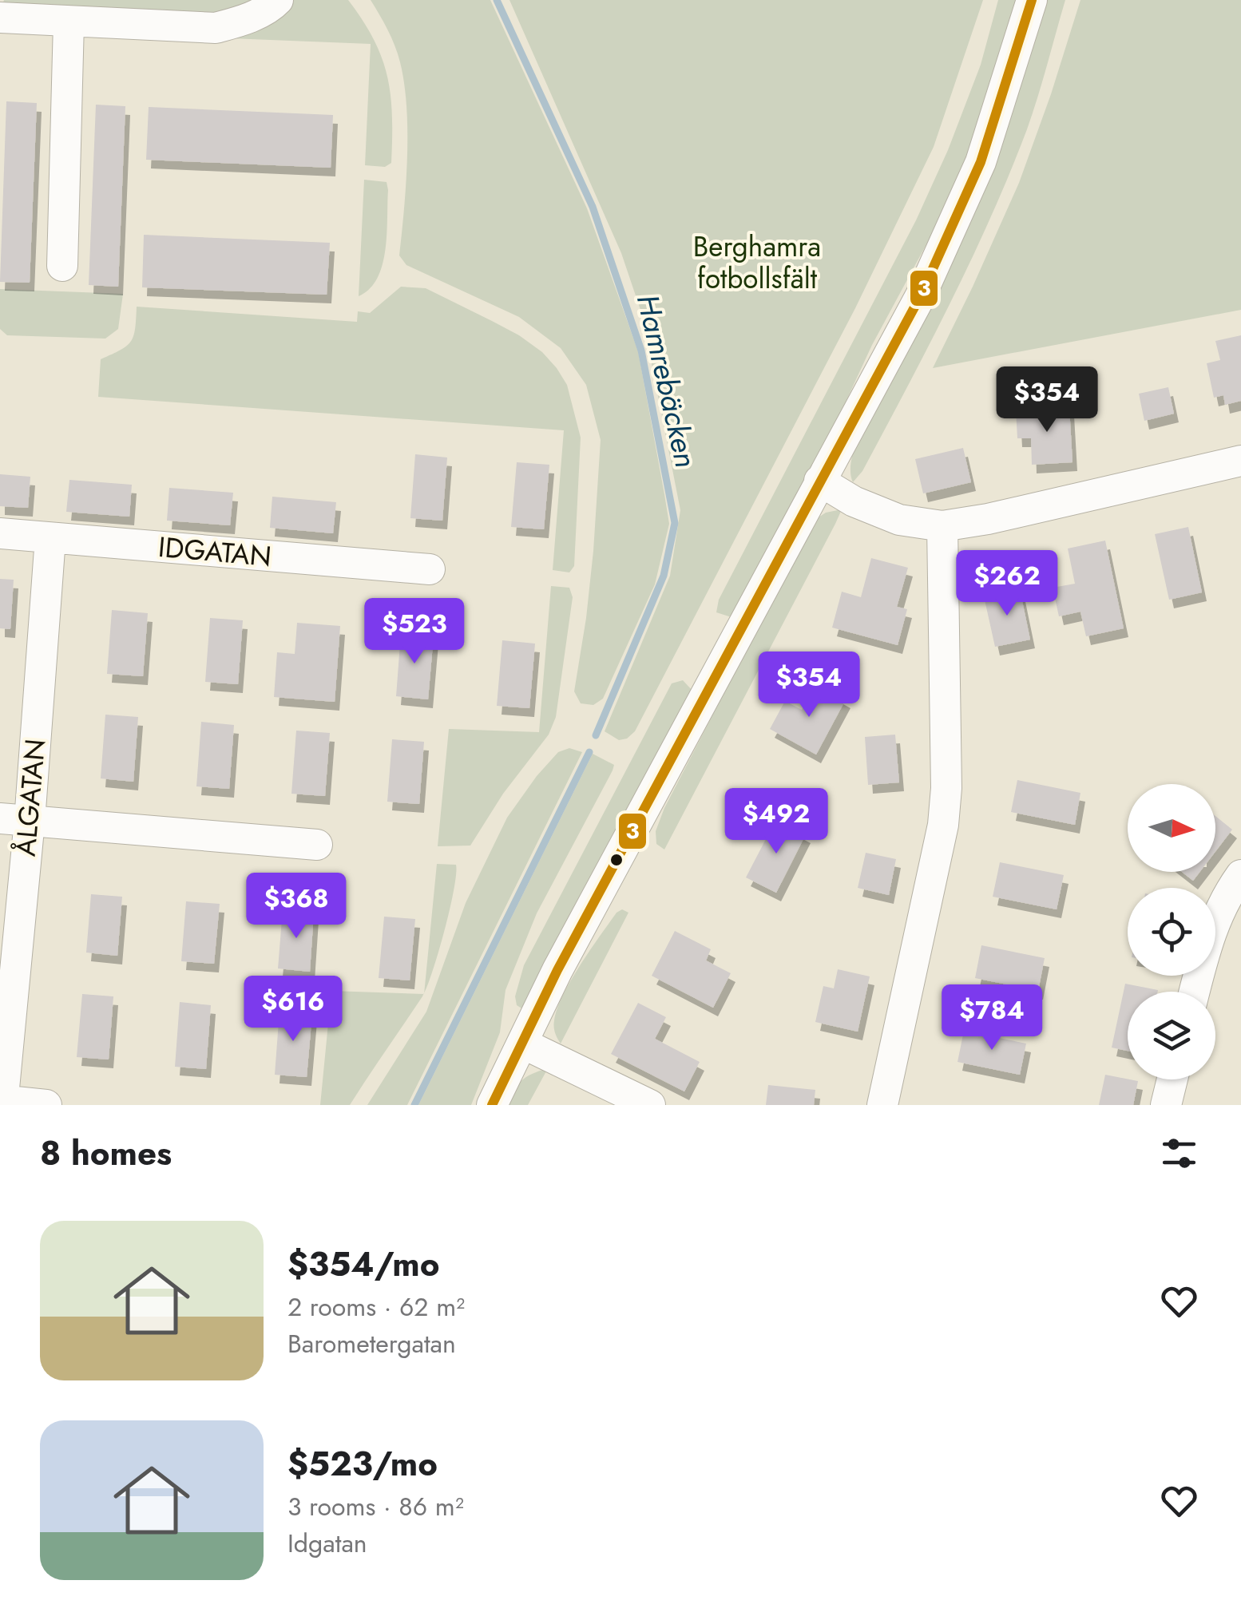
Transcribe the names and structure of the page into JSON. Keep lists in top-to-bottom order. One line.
{"streets":{"street":["IDGATAN","ÅLGATAN"]},"crossings":[["IDGATAN","ÅLGATAN"]],"water":["Hamrebäcken"],"parks":["Berghamra fotbollsfält"],"lines":["transit line 3"],"north":"right","page":{"price":["$354","$262","$523","$354","$492","$368","$616","$784"],"heading":"8 homes","list":[{"name":"$354/mo","note":"2 rooms · 62 m² · Barometergatan"},{"name":"$523/mo","note":"3 rooms · 86 m² · Idgatan"}]}}
